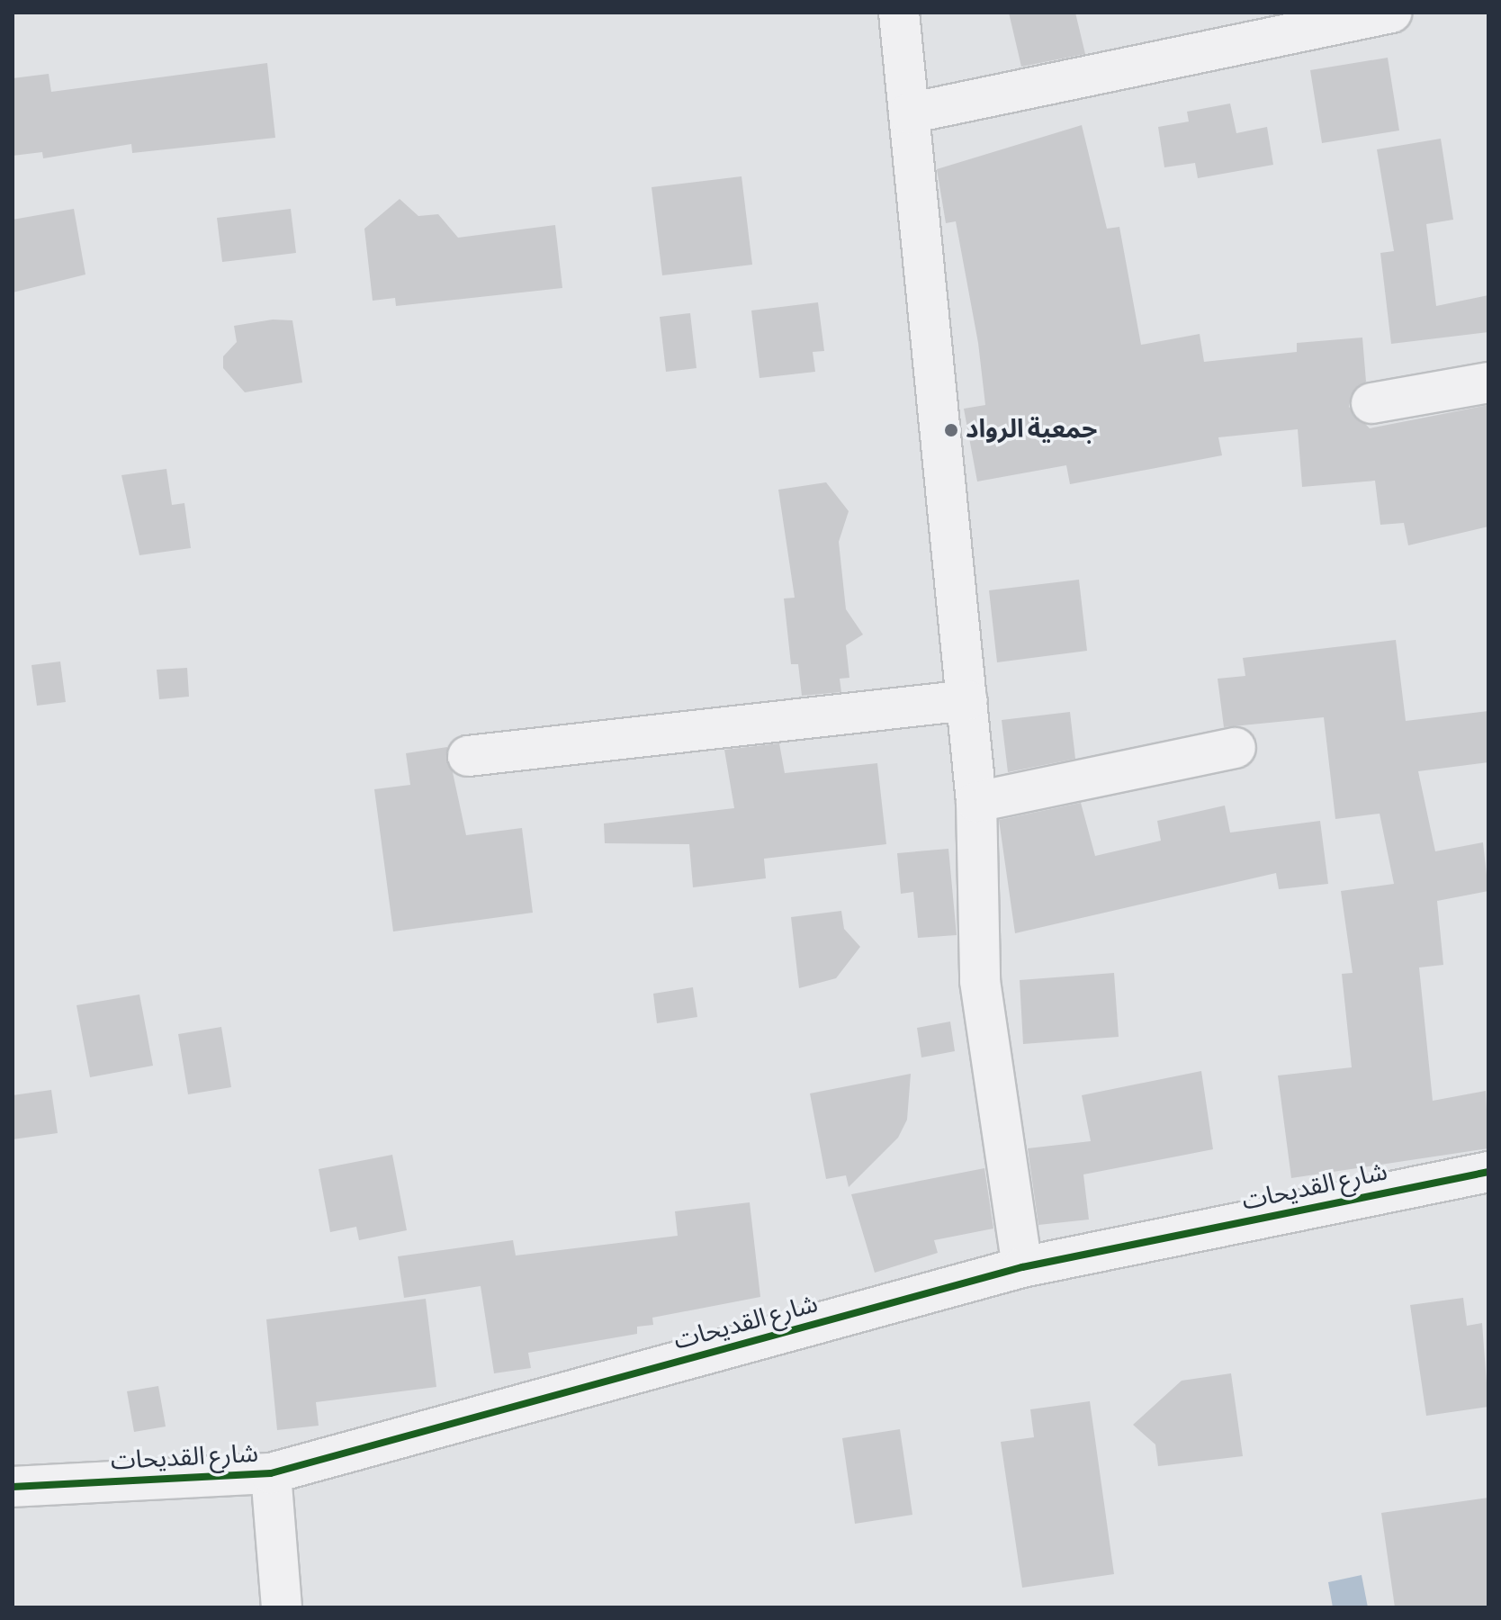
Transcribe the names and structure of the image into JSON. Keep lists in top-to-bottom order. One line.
{"streets":{"street":["شارع القديحات"]},"places":["جمعية الرواد"]}
